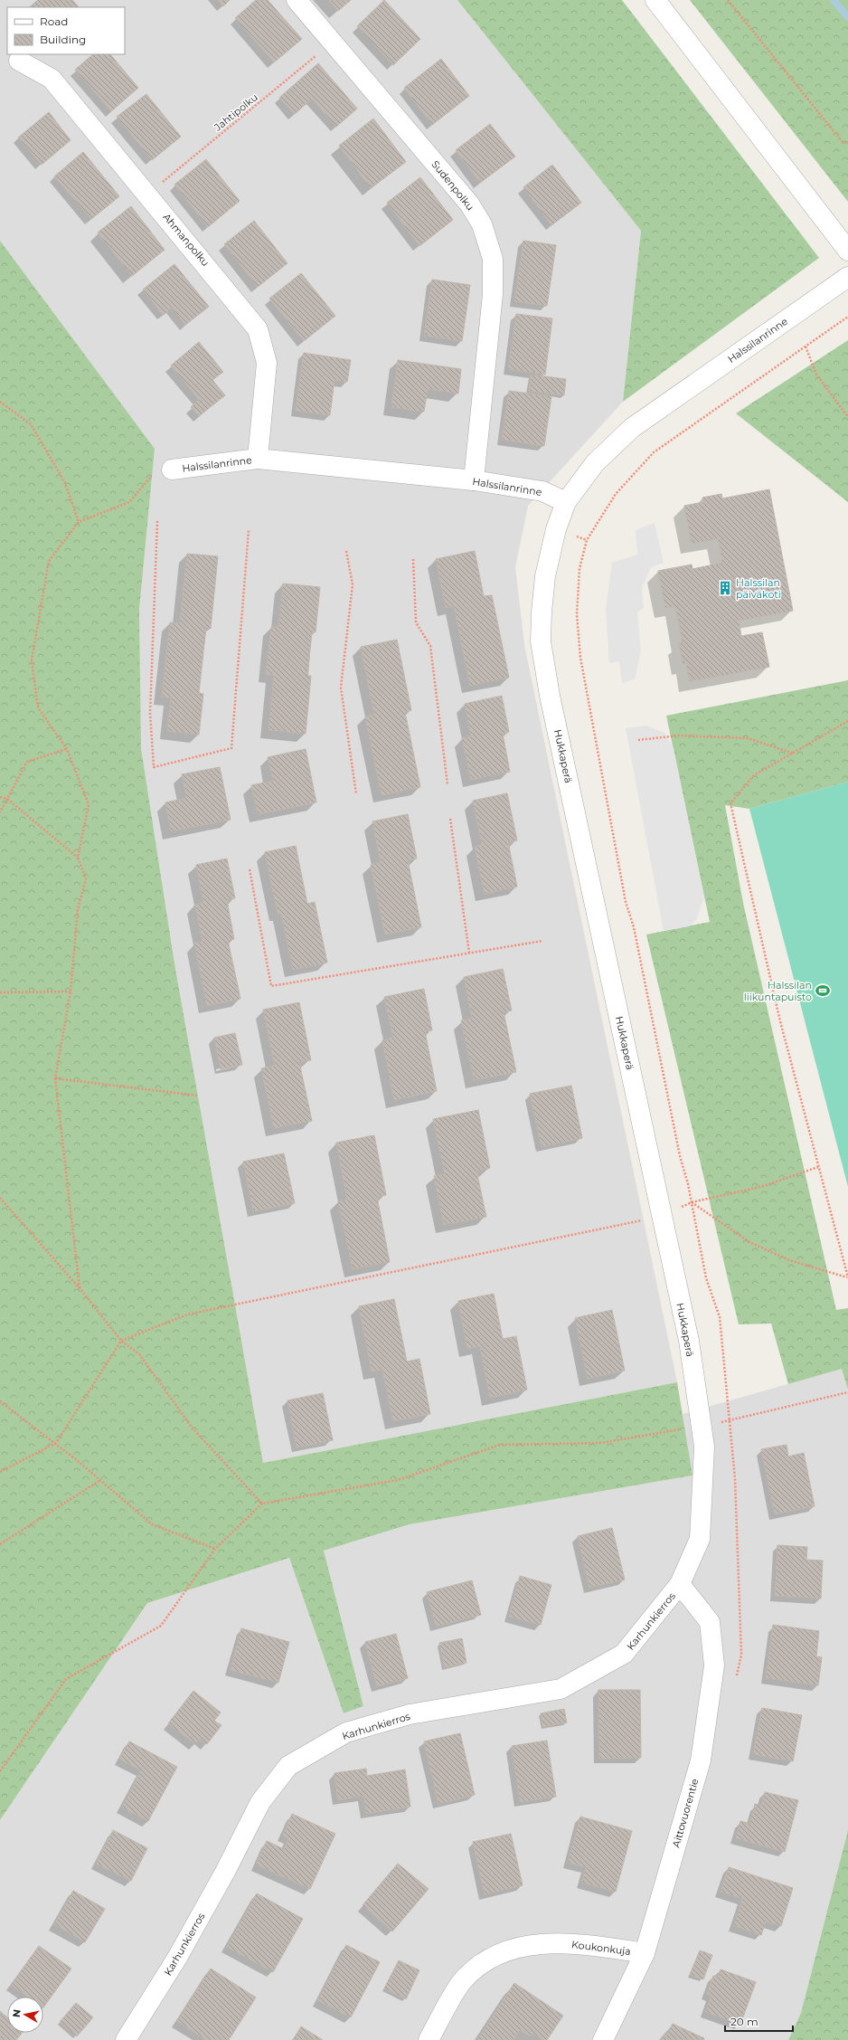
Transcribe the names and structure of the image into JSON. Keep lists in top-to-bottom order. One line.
{"streets":{"street":["Sudenpolku","Ahmanpolku","Halssilanrinne","Hukkaperä","Karhunkierros","Aittovuorentie","Koukonkuja"],"path":["Jahtipolku"]},"crossings":[["Jahtipolku","Sudenpolku"],["Jahtipolku","Ahmanpolku"],["Sudenpolku","Halssilanrinne"],["Ahmanpolku","Halssilanrinne"],["Halssilanrinne","Hukkaperä"],["Hukkaperä","Karhunkierros"],["Hukkaperä","Aittovuorentie"],["Karhunkierros","Aittovuorentie"],["Aittovuorentie","Koukonkuja"]],"places":{"building":["Halssilan päiväkoti"],"sports":["Halssilan liikuntapuisto"]},"legend":["Road","Building"],"scale_bar":"20 m","north":"left"}
